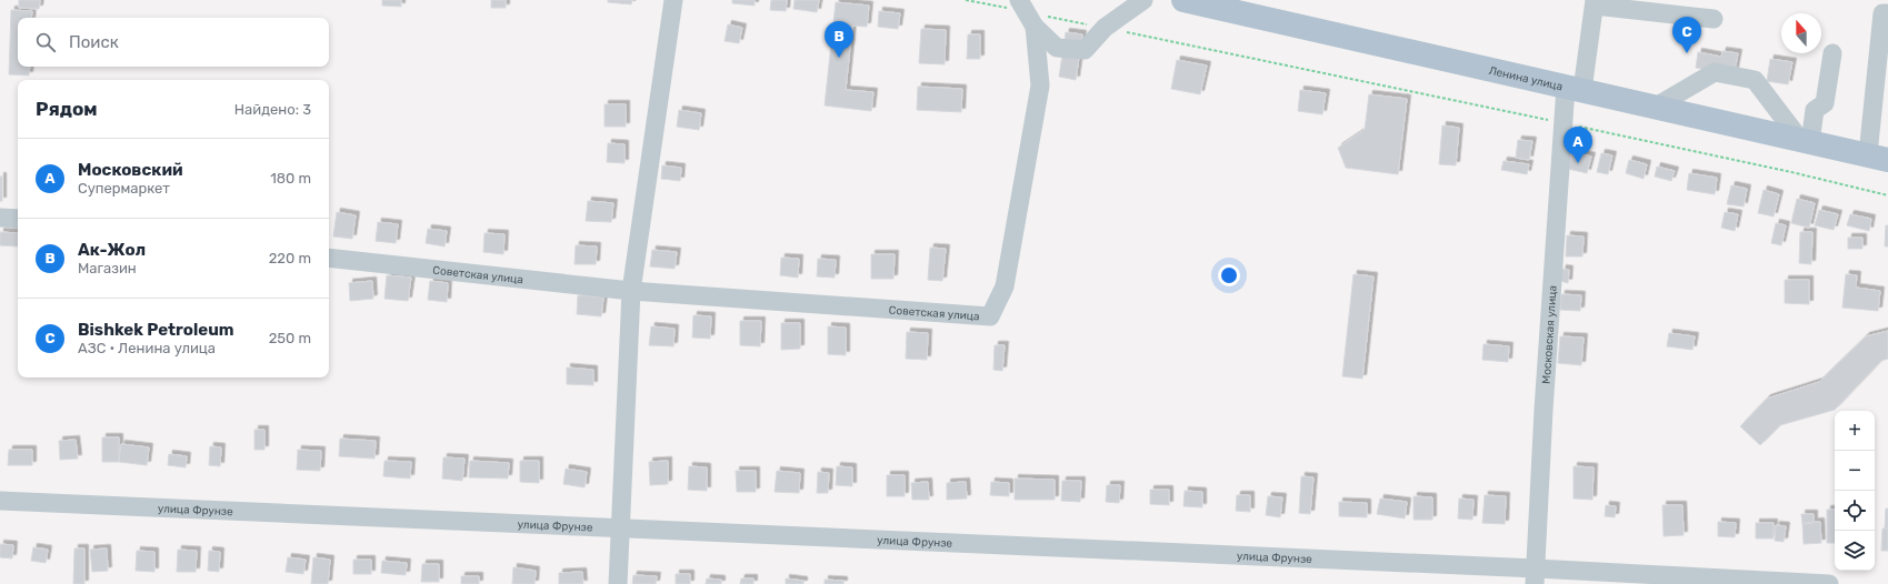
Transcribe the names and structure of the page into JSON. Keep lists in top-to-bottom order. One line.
{"streets":{"main road":["Ленина улица"],"street":["Советская улица","Московская улица","улица Фрунзе"]},"crossings":[["Ленина улица","Московская улица"],["Московская улица","улица Фрунзе"]],"north":"top","page":{"pins":["C","B","A"],"search":"Поиск","heading":["Рядом","Найдено: 3"],"list":[{"mark":"A","name":"Московский","note":"Супермаркет","value":"180 m"},{"mark":"B","name":"Ак-Жол","note":"Магазин","value":"220 m"},{"mark":"C","name":"Bishkek Petroleum","note":"АЗС · Ленина улица","value":"250 m"}],"map_buttons":["+","−"]}}
